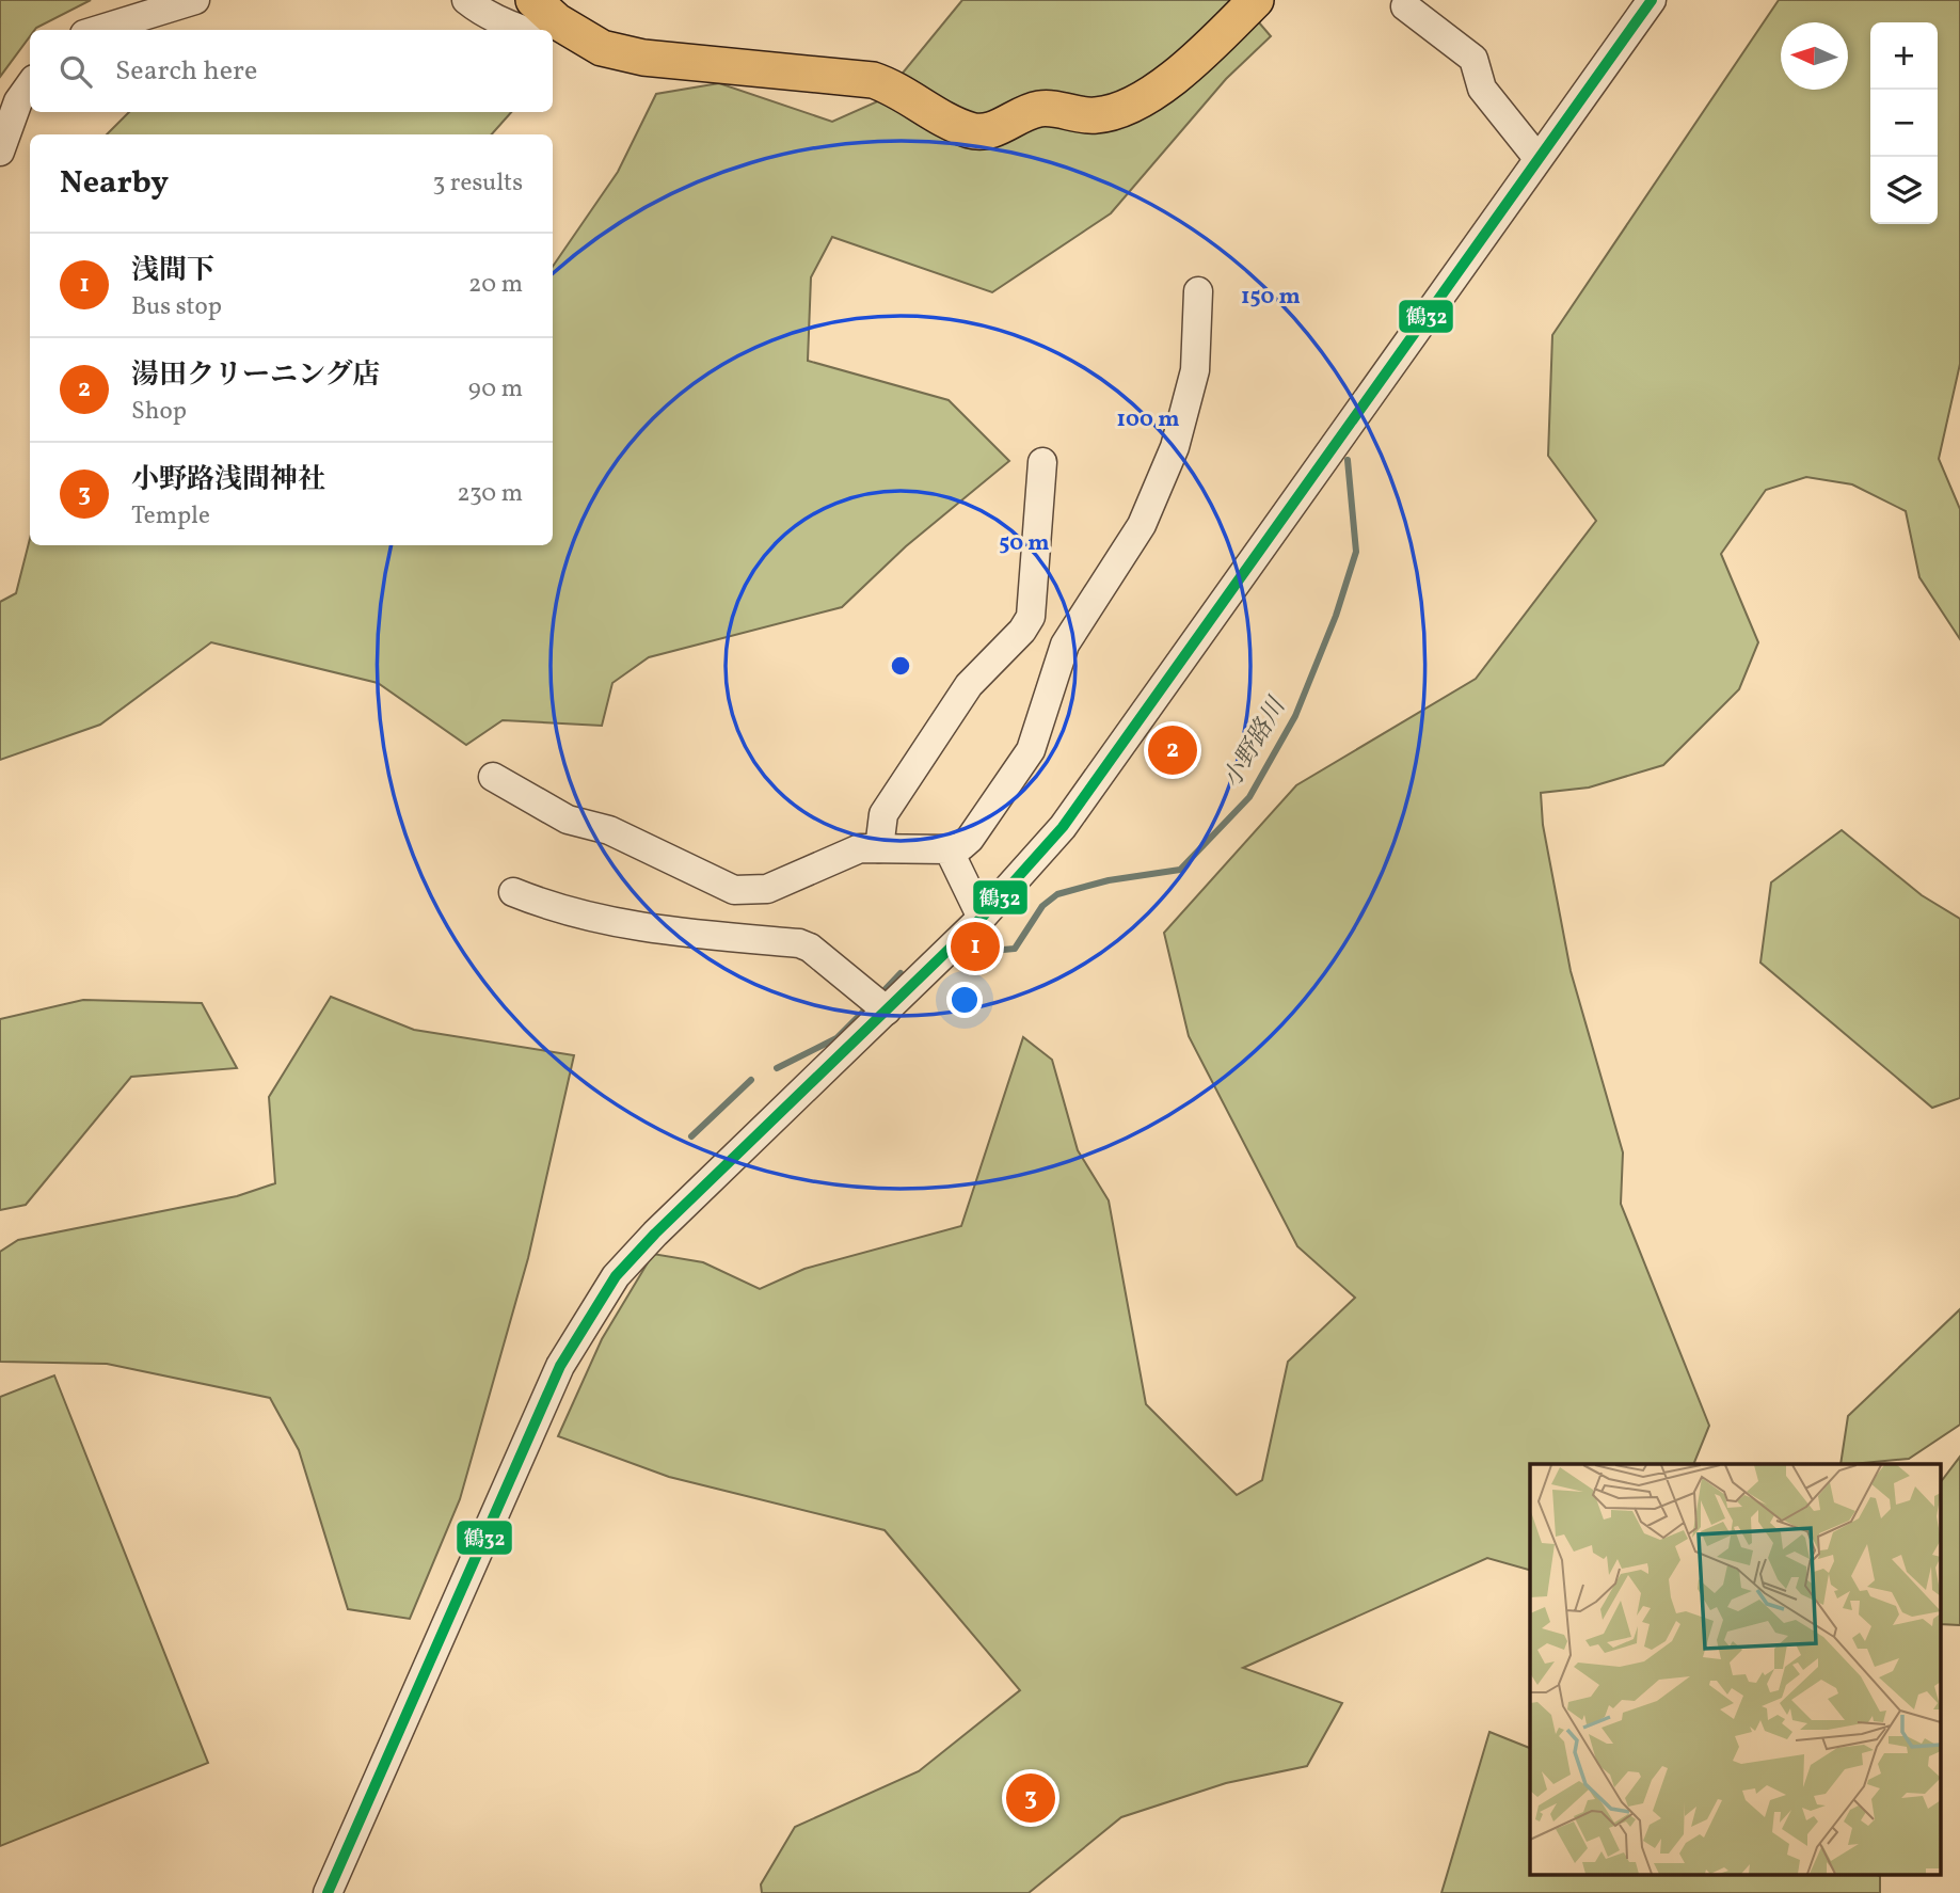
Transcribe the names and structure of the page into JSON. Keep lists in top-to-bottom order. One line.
{"water":["小野路川"],"lines":["transit line 鶴32"],"north":"left","page":{"map_buttons":["+","−"],"search":"Search here","heading":["Nearby","3 results"],"list":[{"mark":"1","name":"浅間下","note":"Bus stop","value":"20 m"},{"mark":"2","name":"湯田クリーニング店","note":"Shop","value":"90 m"},{"mark":"3","name":"小野路浅間神社","note":"Temple","value":"230 m"}],"pins":["2","1","3"]},"rings":["150 m","100 m","50 m"]}
